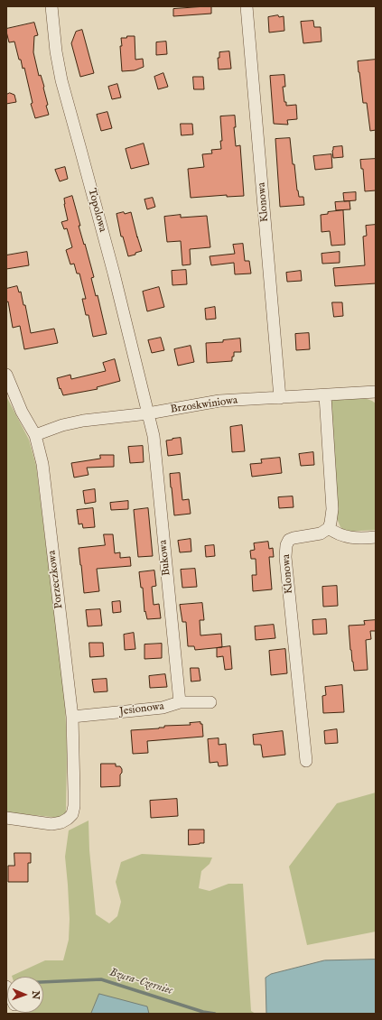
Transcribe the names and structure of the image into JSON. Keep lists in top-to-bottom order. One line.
{"streets":{"street":["Klonowa","Topolowa","Brzoskwiniowa","Bukowa","Porzeczkowa","Jesionowa"]},"crossings":[["Klonowa","Brzoskwiniowa"],["Topolowa","Brzoskwiniowa"],["Topolowa","Bukowa"],["Brzoskwiniowa","Bukowa"],["Brzoskwiniowa","Porzeczkowa"],["Bukowa","Jesionowa"],["Porzeczkowa","Jesionowa"]],"water":["Bzura-Czerniec"],"north":"right"}
